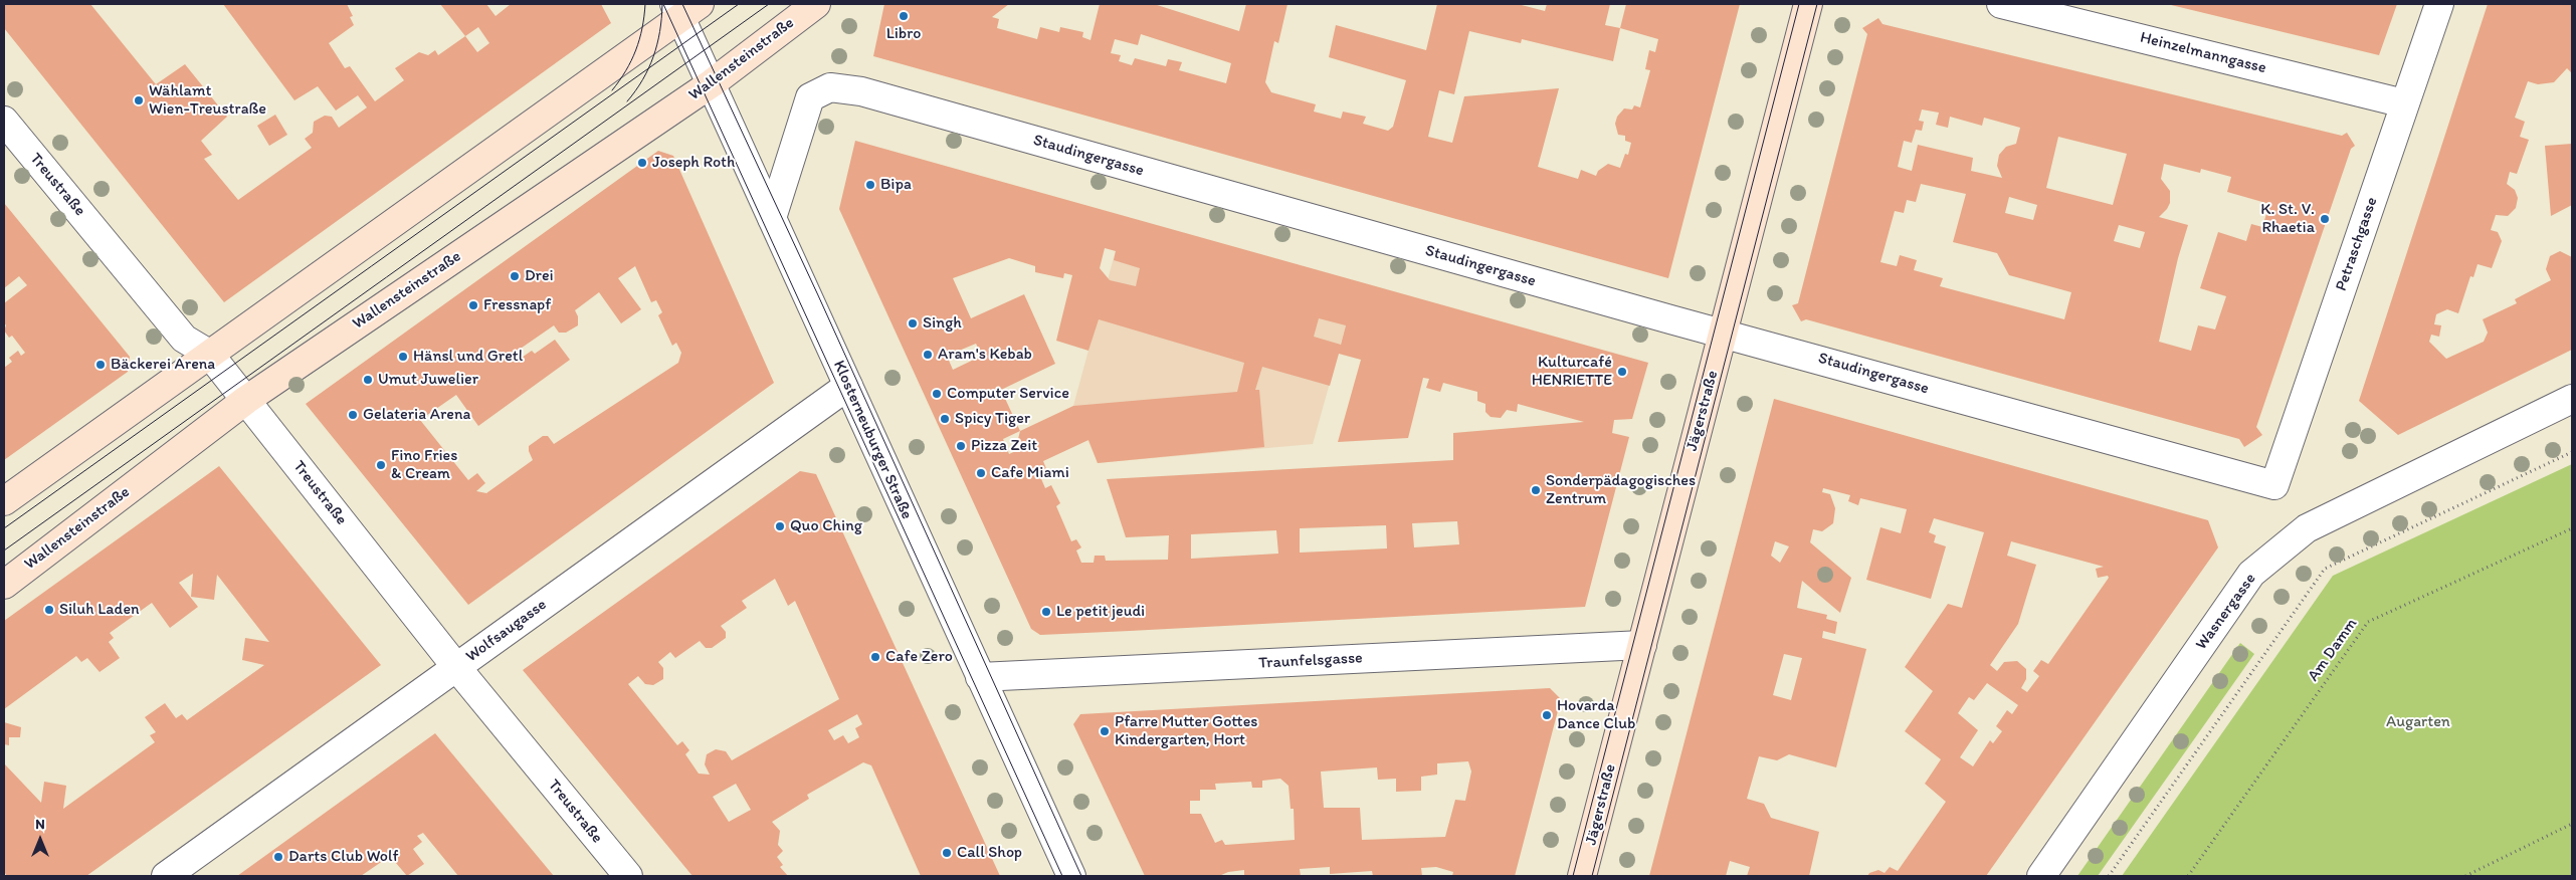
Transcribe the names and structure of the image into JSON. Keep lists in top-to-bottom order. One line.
{"streets":{"main road":["Wallensteinstraße","Jägerstraße"],"street":["Heinzelmanngasse","Staudingergasse","Treustraße","Petraschgasse","Klosterneuburger Straße","Wasnergasse","Wolfsaugasse","Traunfelsgasse"],"path":["Am Damm"]},"crossings":[["Heinzelmanngasse","Petraschgasse"],["Wallensteinstraße","Treustraße"],["Wallensteinstraße","Klosterneuburger Straße"],["Staudingergasse","Petraschgasse"],["Staudingergasse","Jägerstraße"],["Staudingergasse","Klosterneuburger Straße"],["Treustraße","Wolfsaugasse"],["Jägerstraße","Traunfelsgasse"],["Klosterneuburger Straße","Wolfsaugasse"],["Klosterneuburger Straße","Traunfelsgasse"]],"parks":["Augarten"],"places":["Libro","Wählamt Wien-Treustraße","Joseph Roth","Bipa","K. St. V. Rhaetia","Drei","Fressnapf","Singh","Aram's Kebab","Hänsl und Gretl","Bäckerei Arena","Kulturcafé HENRIETTE","Umut Juwelier","Computer Service","Gelateria Arena","Spicy Tiger","Pizza Zeit","Fino Fries & Cream","Cafe Miami","Sonderpädagogisches Zentrum","Quo Ching","Siluh Laden","Le petit jeudi","Cafe Zero","Hovarda Dance Club","Pfarre Mutter Gottes Kindergarten, Hort","Call Shop","Darts Club Wolf"],"north":"top"}
